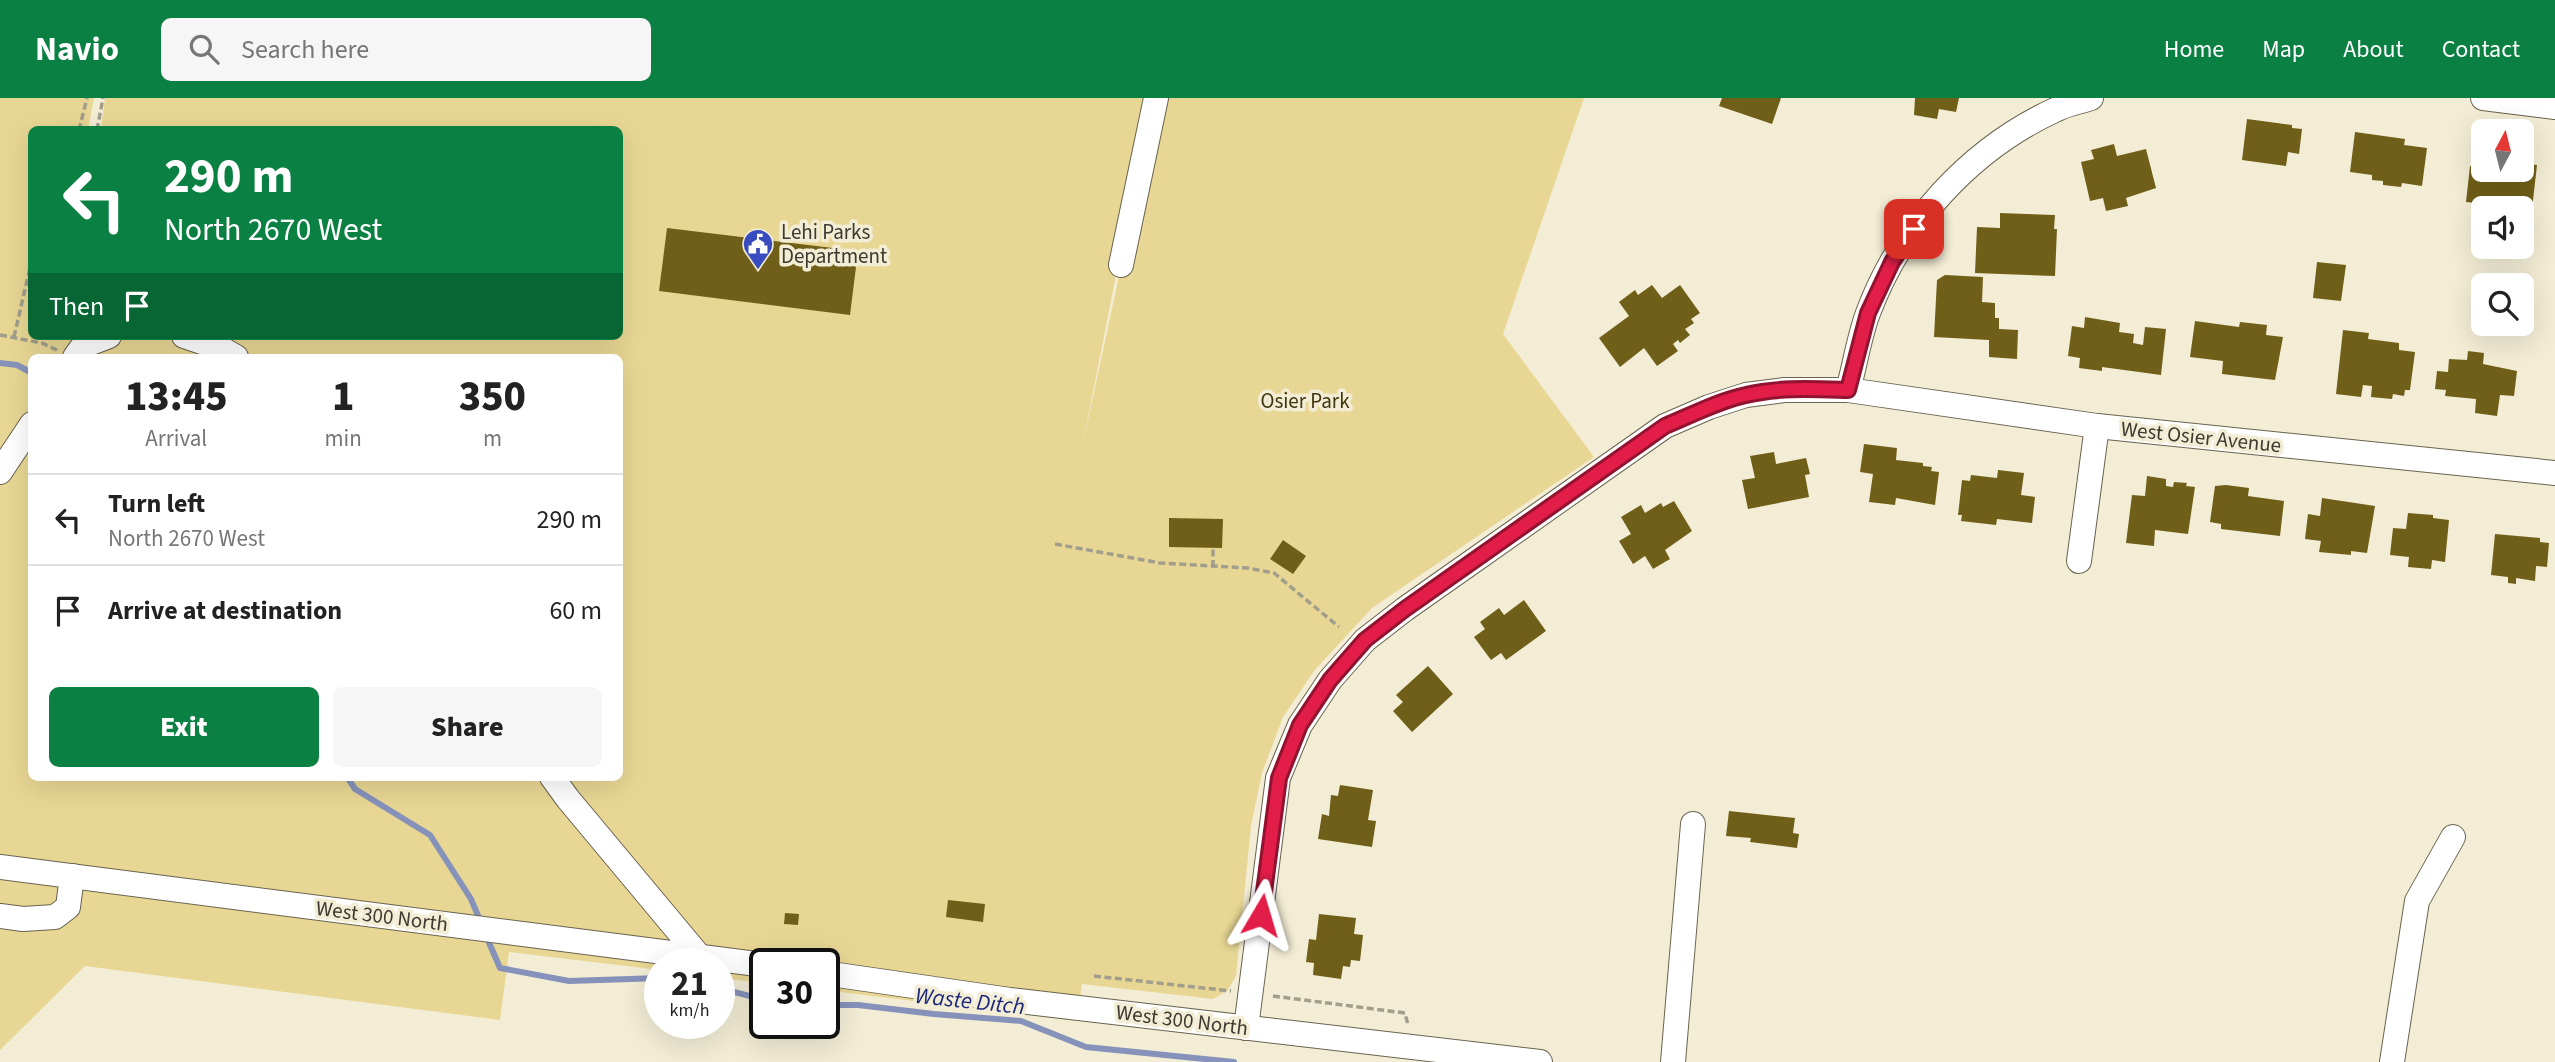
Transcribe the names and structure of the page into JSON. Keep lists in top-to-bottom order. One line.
{"streets":{"street":["West Osier Avenue","West 300 North"]},"crossings":[["West Osier Avenue","West 300 North"]],"water":["Waste Ditch"],"parks":["Osier Park"],"places":{"public building":["Lehi Parks Department"]},"north":"top","page":{"header":"Navio","search":"Search here","nav":["Home","Map","About","Contact"],"turn":["290 m","North 2670 West"],"then":"Then","eta":["13:45","Arrival","1","min","350","m"],"list":[{"name":"Turn left","note":"North 2670 West","value":"290 m"},{"name":"Arrive at destination","value":"60 m"}],"buttons":["Exit","Share"],"speed":"21 km/h","limit":"30"}}
